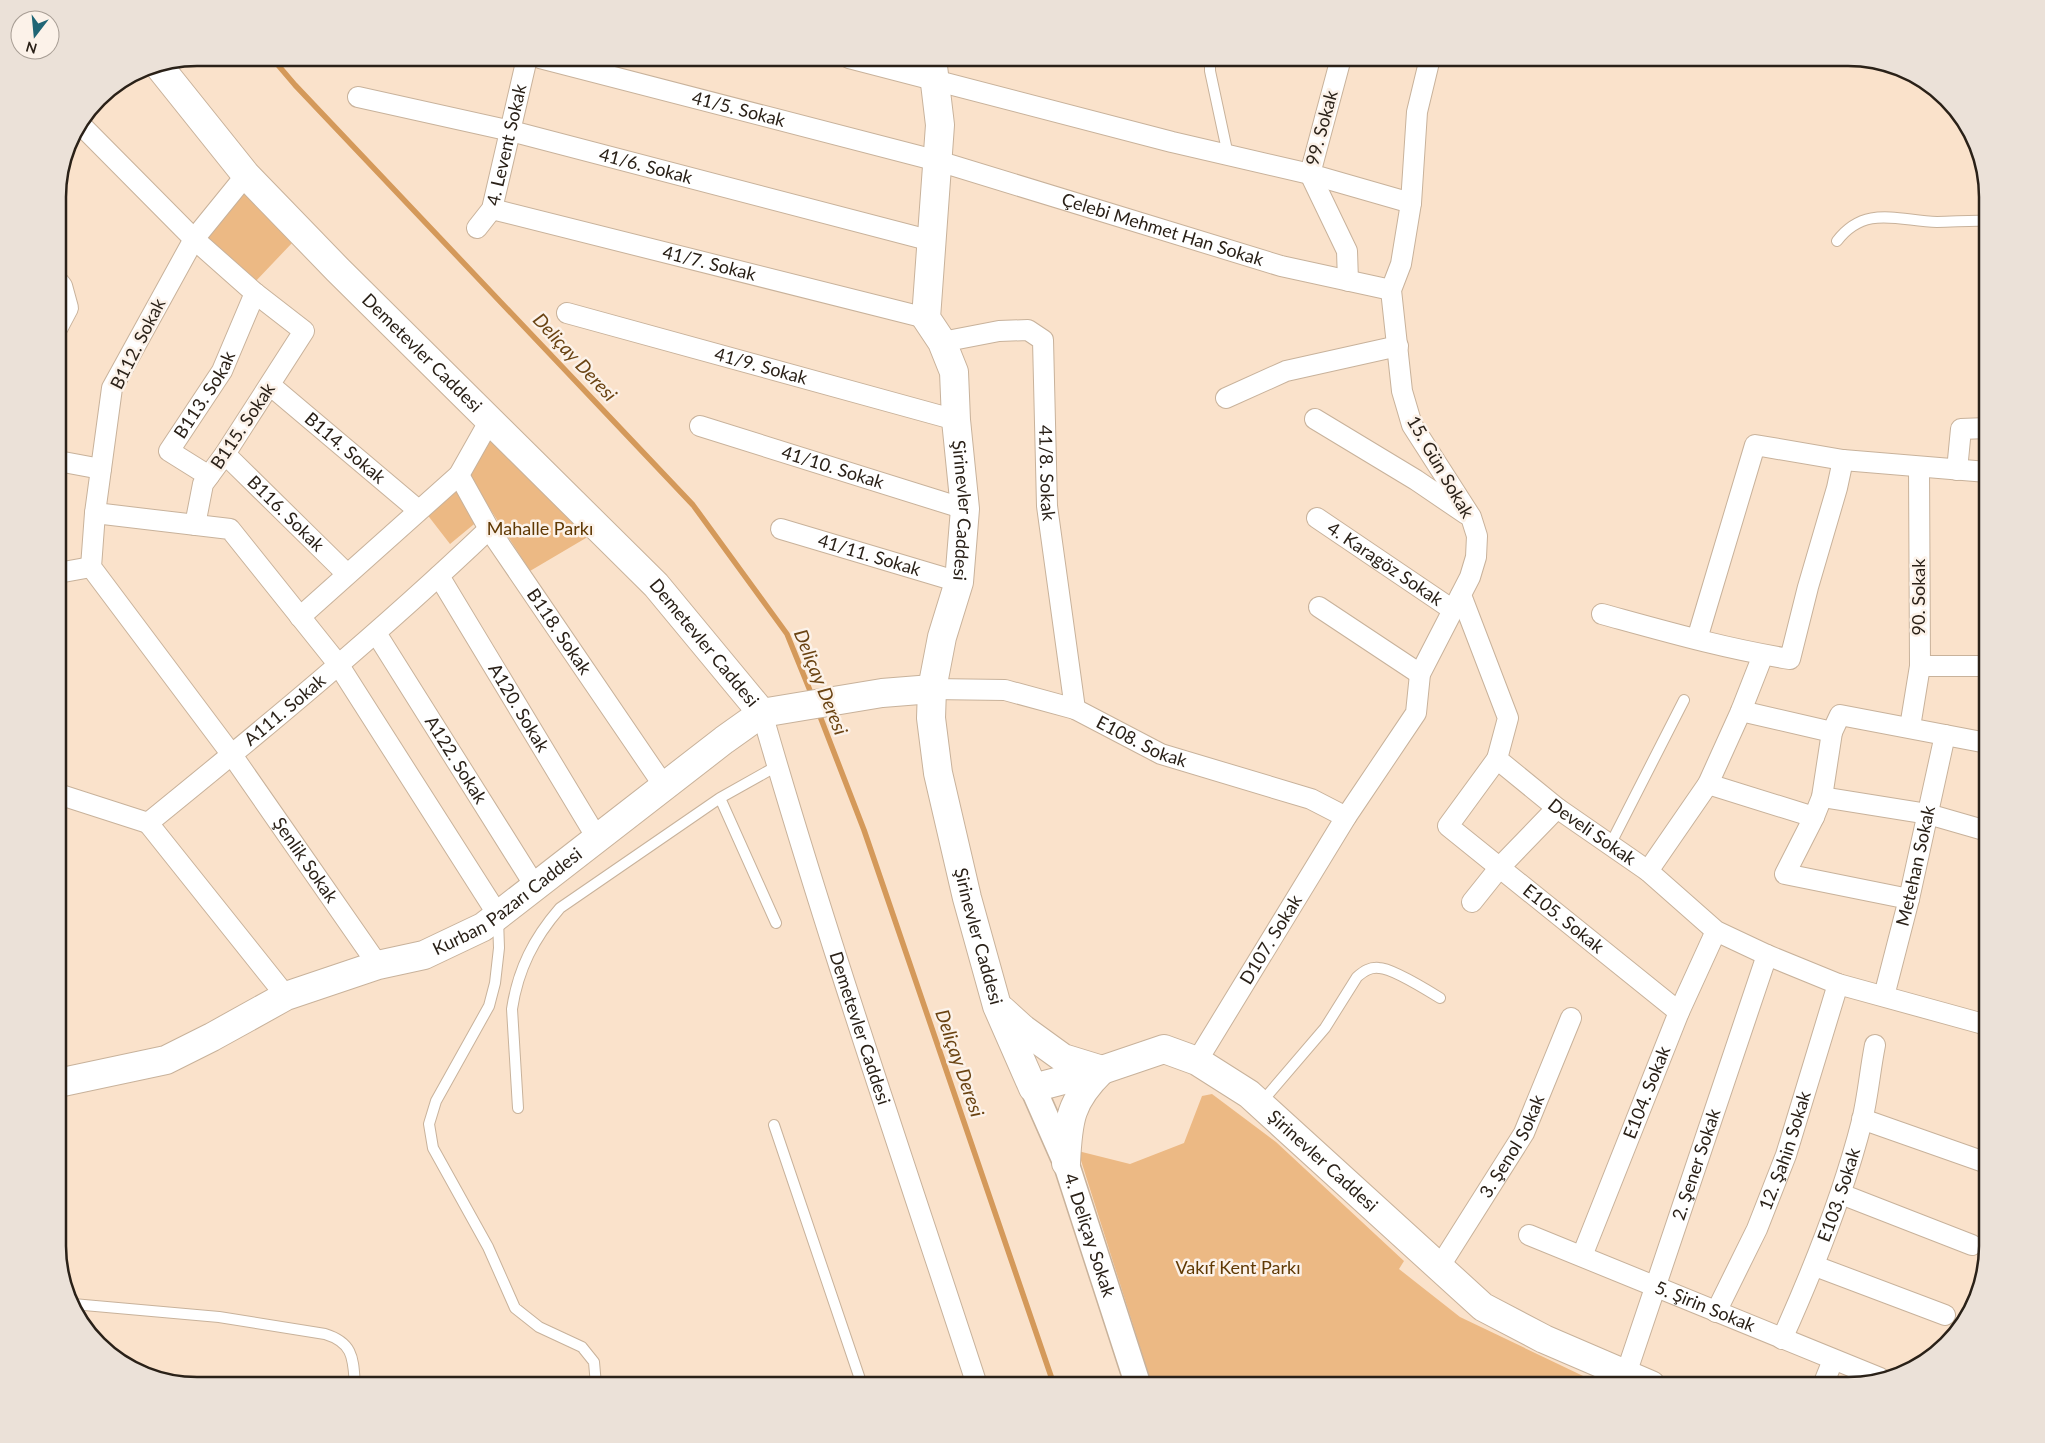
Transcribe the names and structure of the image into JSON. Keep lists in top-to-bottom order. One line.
{"streets":{"main road":["Demetevler Caddesi","Şirinevler Caddesi","Kurban Pazarı Caddesi"],"street":["41/5. Sokak","99. Sokak","4. Levent Sokak","41/6. Sokak","Çelebi Mehmet Han Sokak","41/7. Sokak","B112. Sokak","41/9. Sokak","B113. Sokak","B115. Sokak","B114. Sokak","15. Gün Sokak","41/10. Sokak","41/8. Sokak","B116. Sokak","41/11. Sokak","4. Karagöz Sokak","90. Sokak","B118. Sokak","A120. Sokak","A111. Sokak","E108. Sokak","A122. Sokak","Develi Sokak","Şenlik Sokak","Metehan Sokak","E105. Sokak","D107. Sokak","E104. Sokak","3. Şenol Sokak","12. Şahin Sokak","2. Şener Sokak","E103. Sokak","4. Deliçay Sokak","5. Şirin Sokak"]},"crossings":[["41/5. Sokak","Çelebi Mehmet Han Sokak"],["99. Sokak","Çelebi Mehmet Han Sokak"],["4. Levent Sokak","41/6. Sokak"],["4. Levent Sokak","41/7. Sokak"],["Çelebi Mehmet Han Sokak","15. Gün Sokak"],["41/7. Sokak","Şirinevler Caddesi"],["B112. Sokak","Demetevler Caddesi"],["Demetevler Caddesi","Kurban Pazarı Caddesi"],["41/9. Sokak","Şirinevler Caddesi"],["B113. Sokak","B115. Sokak"],["B115. Sokak","B114. Sokak"],["B115. Sokak","B116. Sokak"],["15. Gün Sokak","4. Karagöz Sokak"],["15. Gün Sokak","E108. Sokak"],["15. Gün Sokak","D107. Sokak"],["41/10. Sokak","Şirinevler Caddesi"],["41/8. Sokak","Şirinevler Caddesi"],["41/8. Sokak","E108. Sokak"],["Şirinevler Caddesi","41/11. Sokak"],["Şirinevler Caddesi","E108. Sokak"],["Şirinevler Caddesi","Kurban Pazarı Caddesi"],["Şirinevler Caddesi","D107. Sokak"],["Şirinevler Caddesi","3. Şenol Sokak"],["Şirinevler Caddesi","2. Şener Sokak"],["Şirinevler Caddesi","4. Deliçay Sokak"],["B118. Sokak","A111. Sokak"],["B118. Sokak","Kurban Pazarı Caddesi"],["A120. Sokak","A111. Sokak"],["A120. Sokak","Kurban Pazarı Caddesi"],["A111. Sokak","A122. Sokak"],["A111. Sokak","Şenlik Sokak"],["E108. Sokak","Kurban Pazarı Caddesi"],["E108. Sokak","D107. Sokak"],["A122. Sokak","Kurban Pazarı Caddesi"],["Develi Sokak","Metehan Sokak"],["Develi Sokak","E105. Sokak"],["Develi Sokak","E104. Sokak"],["Develi Sokak","12. Şahin Sokak"],["Develi Sokak","2. Şener Sokak"],["Şenlik Sokak","Kurban Pazarı Caddesi"],["E105. Sokak","E104. Sokak"],["E104. Sokak","5. Şirin Sokak"],["12. Şahin Sokak","5. Şirin Sokak"],["2. Şener Sokak","5. Şirin Sokak"],["E103. Sokak","5. Şirin Sokak"]],"water":["Deliçay Deresi"],"parks":["Mahalle Parkı","Vakıf Kent Parkı"],"north":"bottom"}
